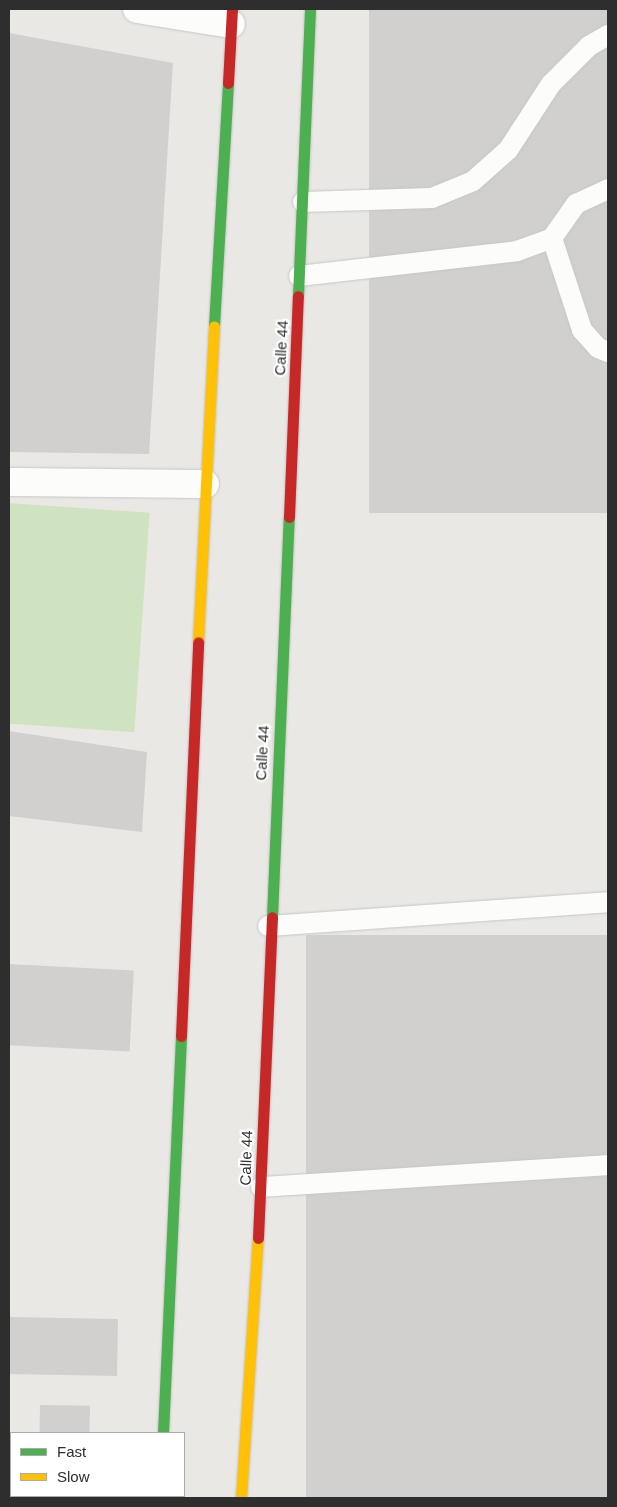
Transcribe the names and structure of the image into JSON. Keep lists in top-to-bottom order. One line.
{"streets":{"main road":["Calle 44"]},"legend":["Fast","Slow"]}
